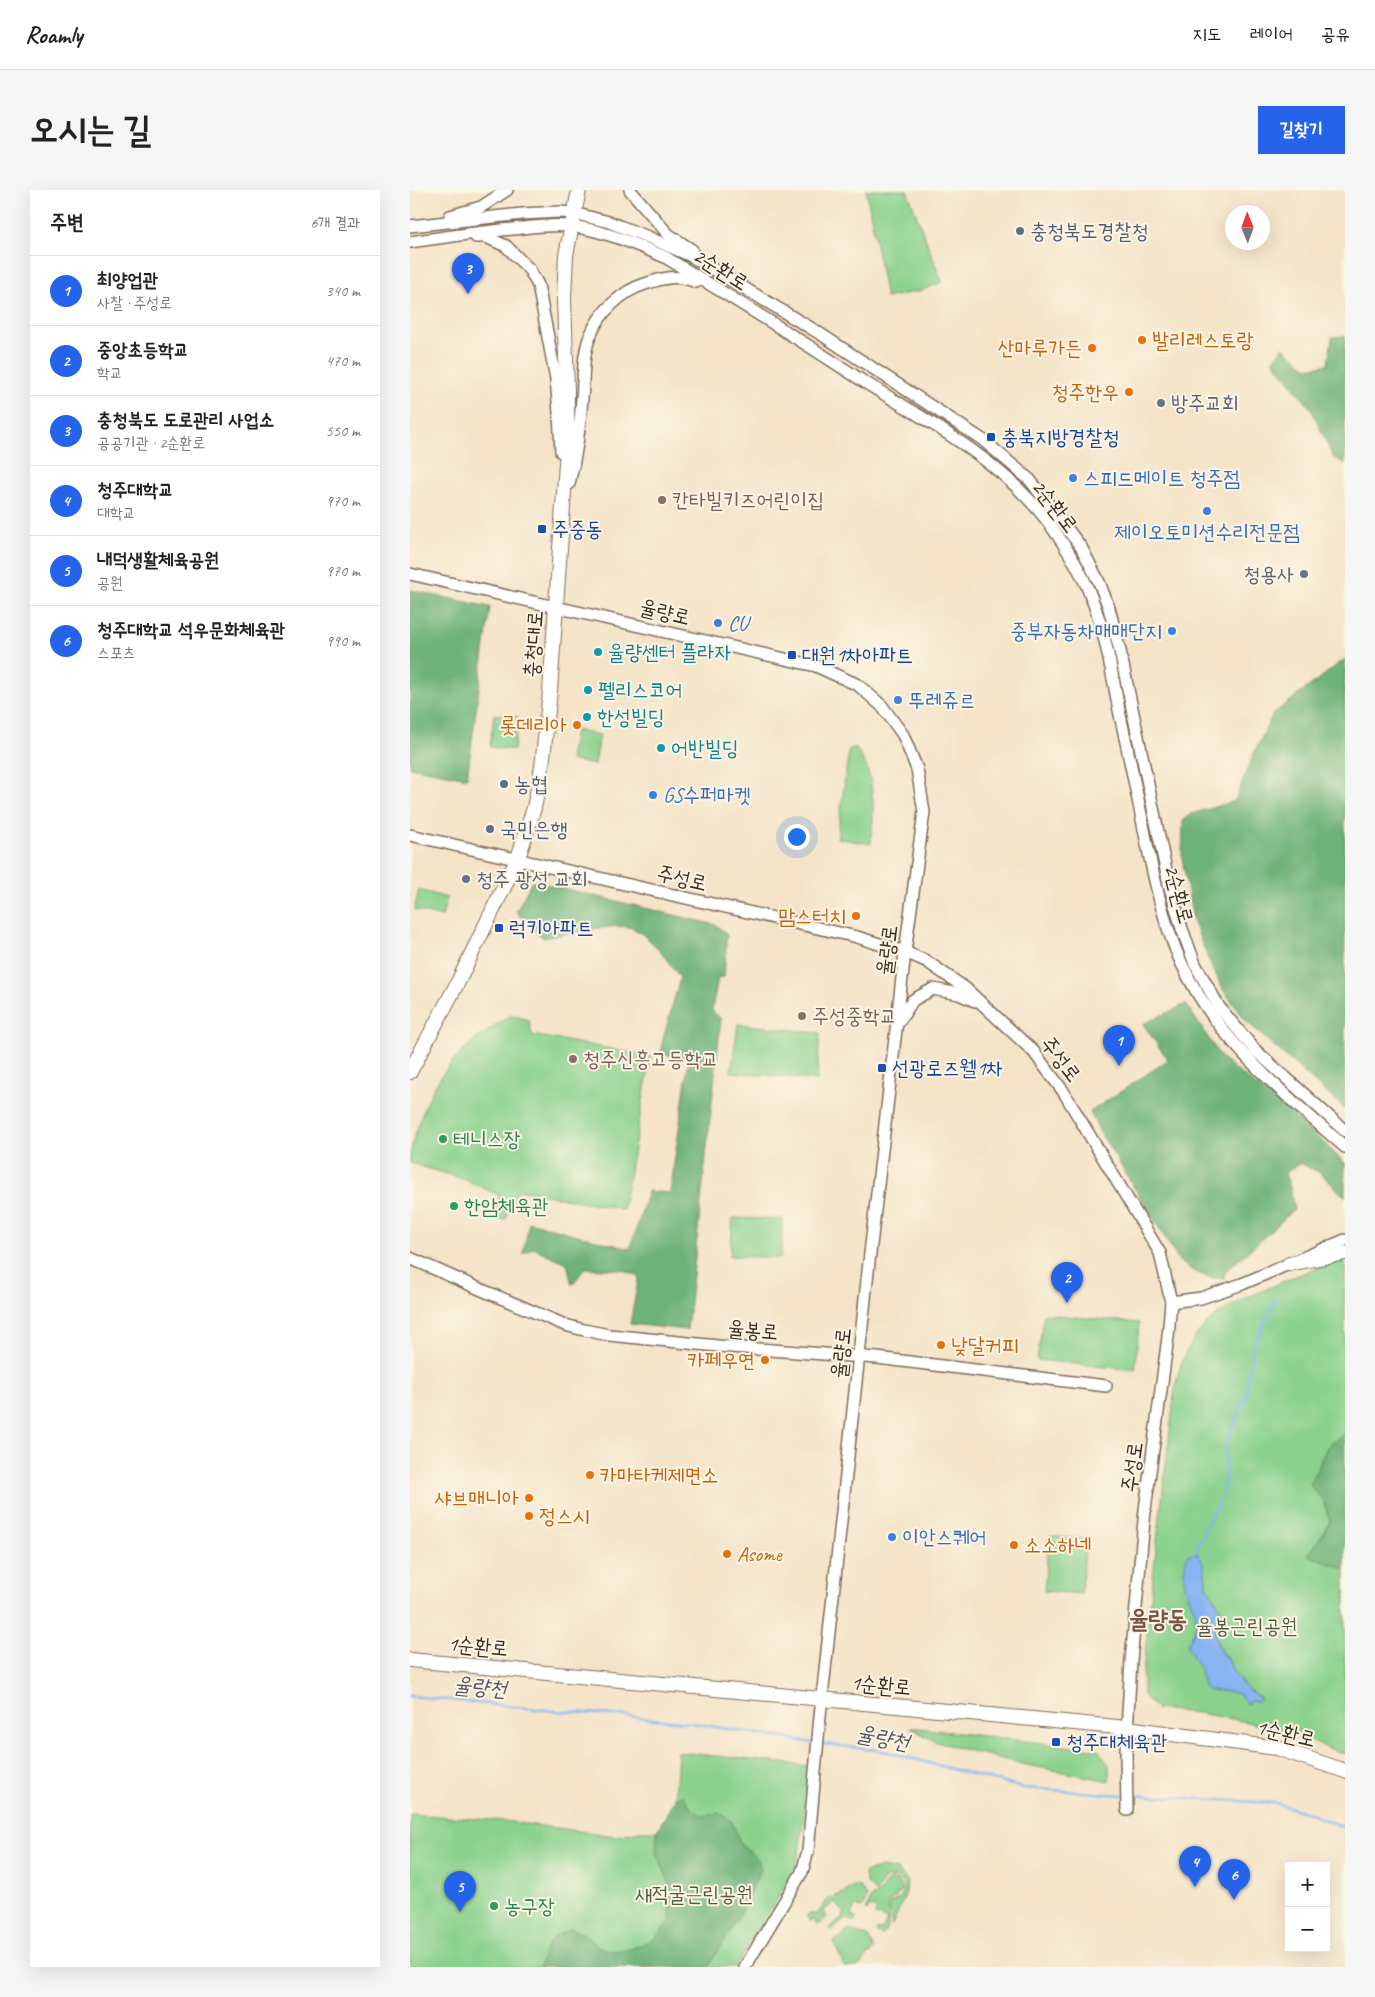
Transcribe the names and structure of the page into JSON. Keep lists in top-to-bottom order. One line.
{"streets":{"main road":["충청대로","1순환로"],"street":["2순환로","율량로","주성로","율봉로"]},"crossings":[["2순환로","충청대로"],["율량로","충청대로"],["율량로","주성로"],["율량로","율봉로"],["율량로","1순환로"],["충청대로","주성로"],["주성로","1순환로"]],"districts":["율량동"],"water":["율량천"],"parks":["율봉근린공원","새적굴근린공원"],"places":{"other":["충청북도경찰청","발리레스토랑","산마루가든","청주한우","방주교회","스피드메이트 청주점","칸타빌키즈어린이집","제이오토미션수리전문점","청용사","CU","중부자동차매매단지","율량센터 플라자","펠리스코어","뚜레쥬르","한성빌딩","롯데리아","어반빌딩","농협","GS수퍼마켓","국민은행","청주 광성 교회","맘스터치","주성중학교","청주신흥고등학교","테니스장","한암체육관","낮달커피","카페우연","카마타케제면소","샤브매니아","정스시","이안스퀘어","소소하네","Asome","농구장"],"transit":["충북지방경찰청","주중동","대원1차아파트","럭키아파트","선광로즈웰1차","청주대체육관"]},"north":"top","page":{"header":"Roamly","nav":["지도","레이어","공유"],"buttons":"길찾기","title":"오시는 길","heading":["주변","6개 결과"],"pins":["3","1","2","4","6","5"],"list":[{"mark":"1","name":"최양업관","note":"사찰 · 주성로","value":"340 m"},{"mark":"2","name":"중앙초등학교","note":"학교","value":"470 m"},{"mark":"3","name":"충청북도 도로관리 사업소","note":"공공기관 · 2순환로","value":"550 m"},{"mark":"4","name":"청주대학교","note":"대학교","value":"970 m"},{"mark":"5","name":"내덕생활체육공원","note":"공원","value":"970 m"},{"mark":"6","name":"청주대학교 석우문화체육관","note":"스포츠","value":"990 m"}],"map_buttons":["+","−"]}}
